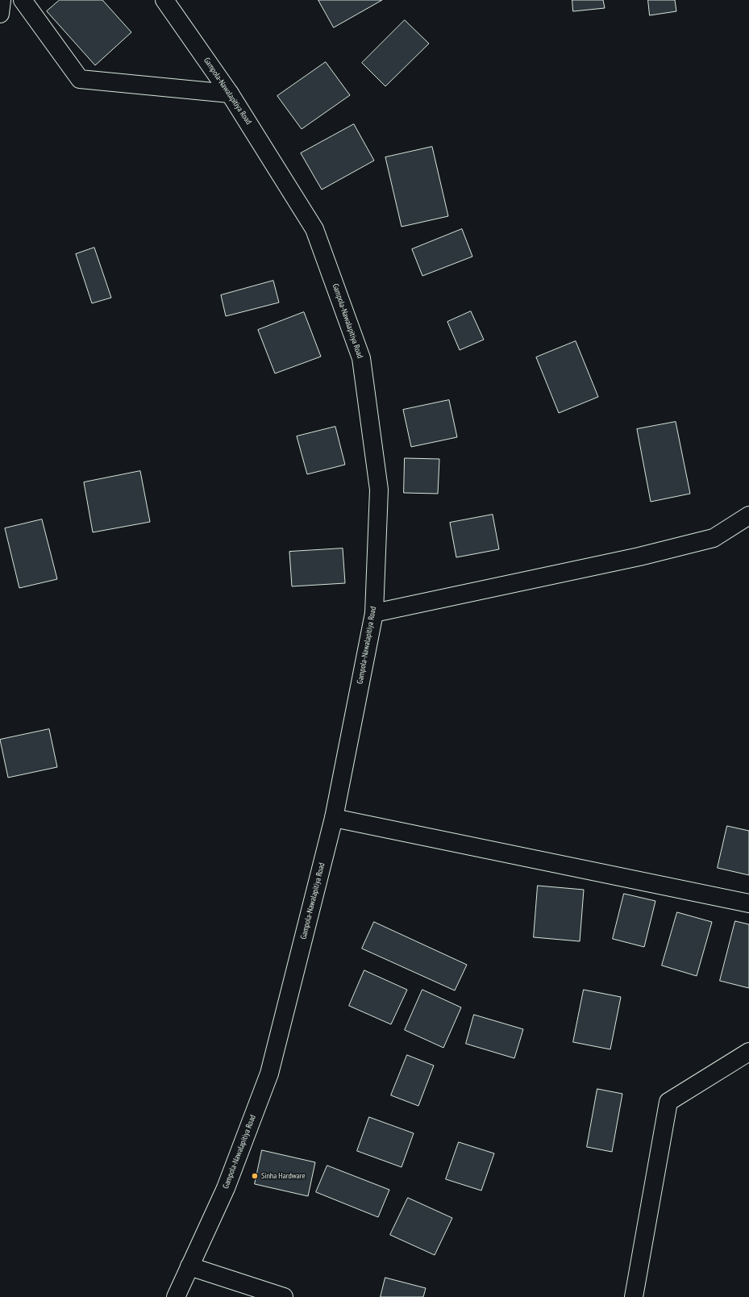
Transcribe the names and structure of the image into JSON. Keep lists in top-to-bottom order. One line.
{"streets":{"street":["Gampola-Nawalapitiya Road"]},"places":["Sinha Hardware"]}
